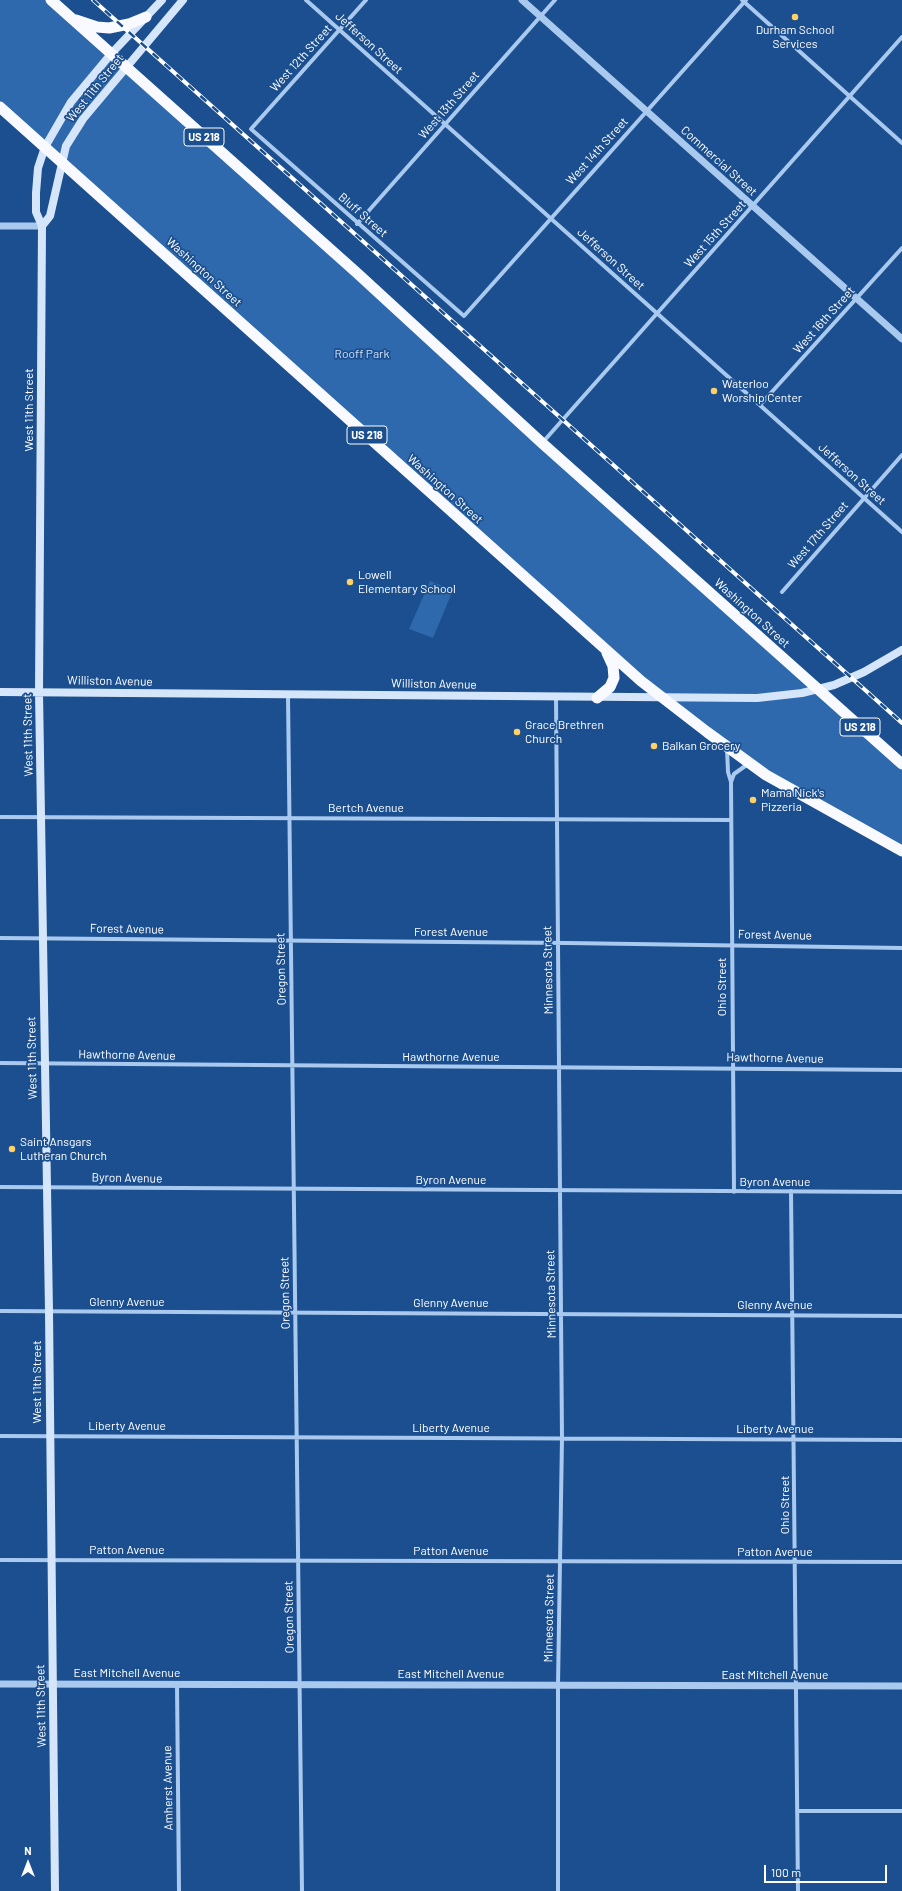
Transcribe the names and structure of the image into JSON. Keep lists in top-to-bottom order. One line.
{"streets":{"highway":["US 218","Washington Street"],"main road":["West 11th Street","Williston Avenue"],"street":["Jefferson Street","West 12th Street","West 13th Street","West 14th Street","Commercial Street","Bluff Street","West 15th Street","West 16th Street","West 17th Street","Bertch Avenue","Forest Avenue","Oregon Street","Minnesota Street","Ohio Street","Hawthorne Avenue","Byron Avenue","Glenny Avenue","Liberty Avenue","Patton Avenue","East Mitchell Avenue","Amherst Avenue"]},"crossings":[["Jefferson Street","West 12th Street"],["Jefferson Street","West 13th Street"],["Jefferson Street","West 14th Street"],["Jefferson Street","West 15th Street"],["Jefferson Street","West 16th Street"],["Jefferson Street","West 17th Street"],["West 12th Street","Bluff Street"],["West 11th Street","Washington Street"],["West 11th Street","Williston Avenue"],["West 11th Street","Bertch Avenue"],["West 11th Street","Forest Avenue"],["West 11th Street","Hawthorne Avenue"],["West 11th Street","Byron Avenue"],["West 11th Street","Glenny Avenue"],["West 11th Street","Liberty Avenue"],["West 11th Street","Patton Avenue"],["West 11th Street","East Mitchell Avenue"],["West 13th Street","Commercial Street"],["West 13th Street","Bluff Street"],["West 14th Street","Commercial Street"],["West 14th Street","Bluff Street"],["Commercial Street","West 15th Street"],["Commercial Street","West 16th Street"],["West 15th Street","Washington Street"],["Washington Street","Williston Avenue"],["Washington Street","Ohio Street"],["Williston Avenue","Oregon Street"],["Williston Avenue","Minnesota Street"],["Bertch Avenue","Oregon Street"],["Bertch Avenue","Minnesota Street"],["Bertch Avenue","Ohio Street"],["Forest Avenue","Oregon Street"],["Forest Avenue","Minnesota Street"],["Forest Avenue","Ohio Street"],["Oregon Street","Hawthorne Avenue"],["Oregon Street","Byron Avenue"],["Oregon Street","Glenny Avenue"],["Oregon Street","Liberty Avenue"],["Oregon Street","Patton Avenue"],["Oregon Street","East Mitchell Avenue"],["Minnesota Street","Hawthorne Avenue"],["Minnesota Street","Byron Avenue"],["Minnesota Street","Glenny Avenue"],["Minnesota Street","Liberty Avenue"],["Minnesota Street","Patton Avenue"],["Minnesota Street","East Mitchell Avenue"],["Ohio Street","Hawthorne Avenue"],["Ohio Street","Byron Avenue"],["Ohio Street","Glenny Avenue"],["Ohio Street","Liberty Avenue"],["Ohio Street","Patton Avenue"],["Ohio Street","East Mitchell Avenue"],["East Mitchell Avenue","Amherst Avenue"]],"parks":["Rooff Park"],"places":["Durham School Services","Waterloo Worship Center","Lowell Elementary School","Grace Brethren Church","Balkan Grocery","Mama Nick's Pizzeria","Saint Ansgars Lutheran Church"],"scale_bar":"100 m","north":"top"}
